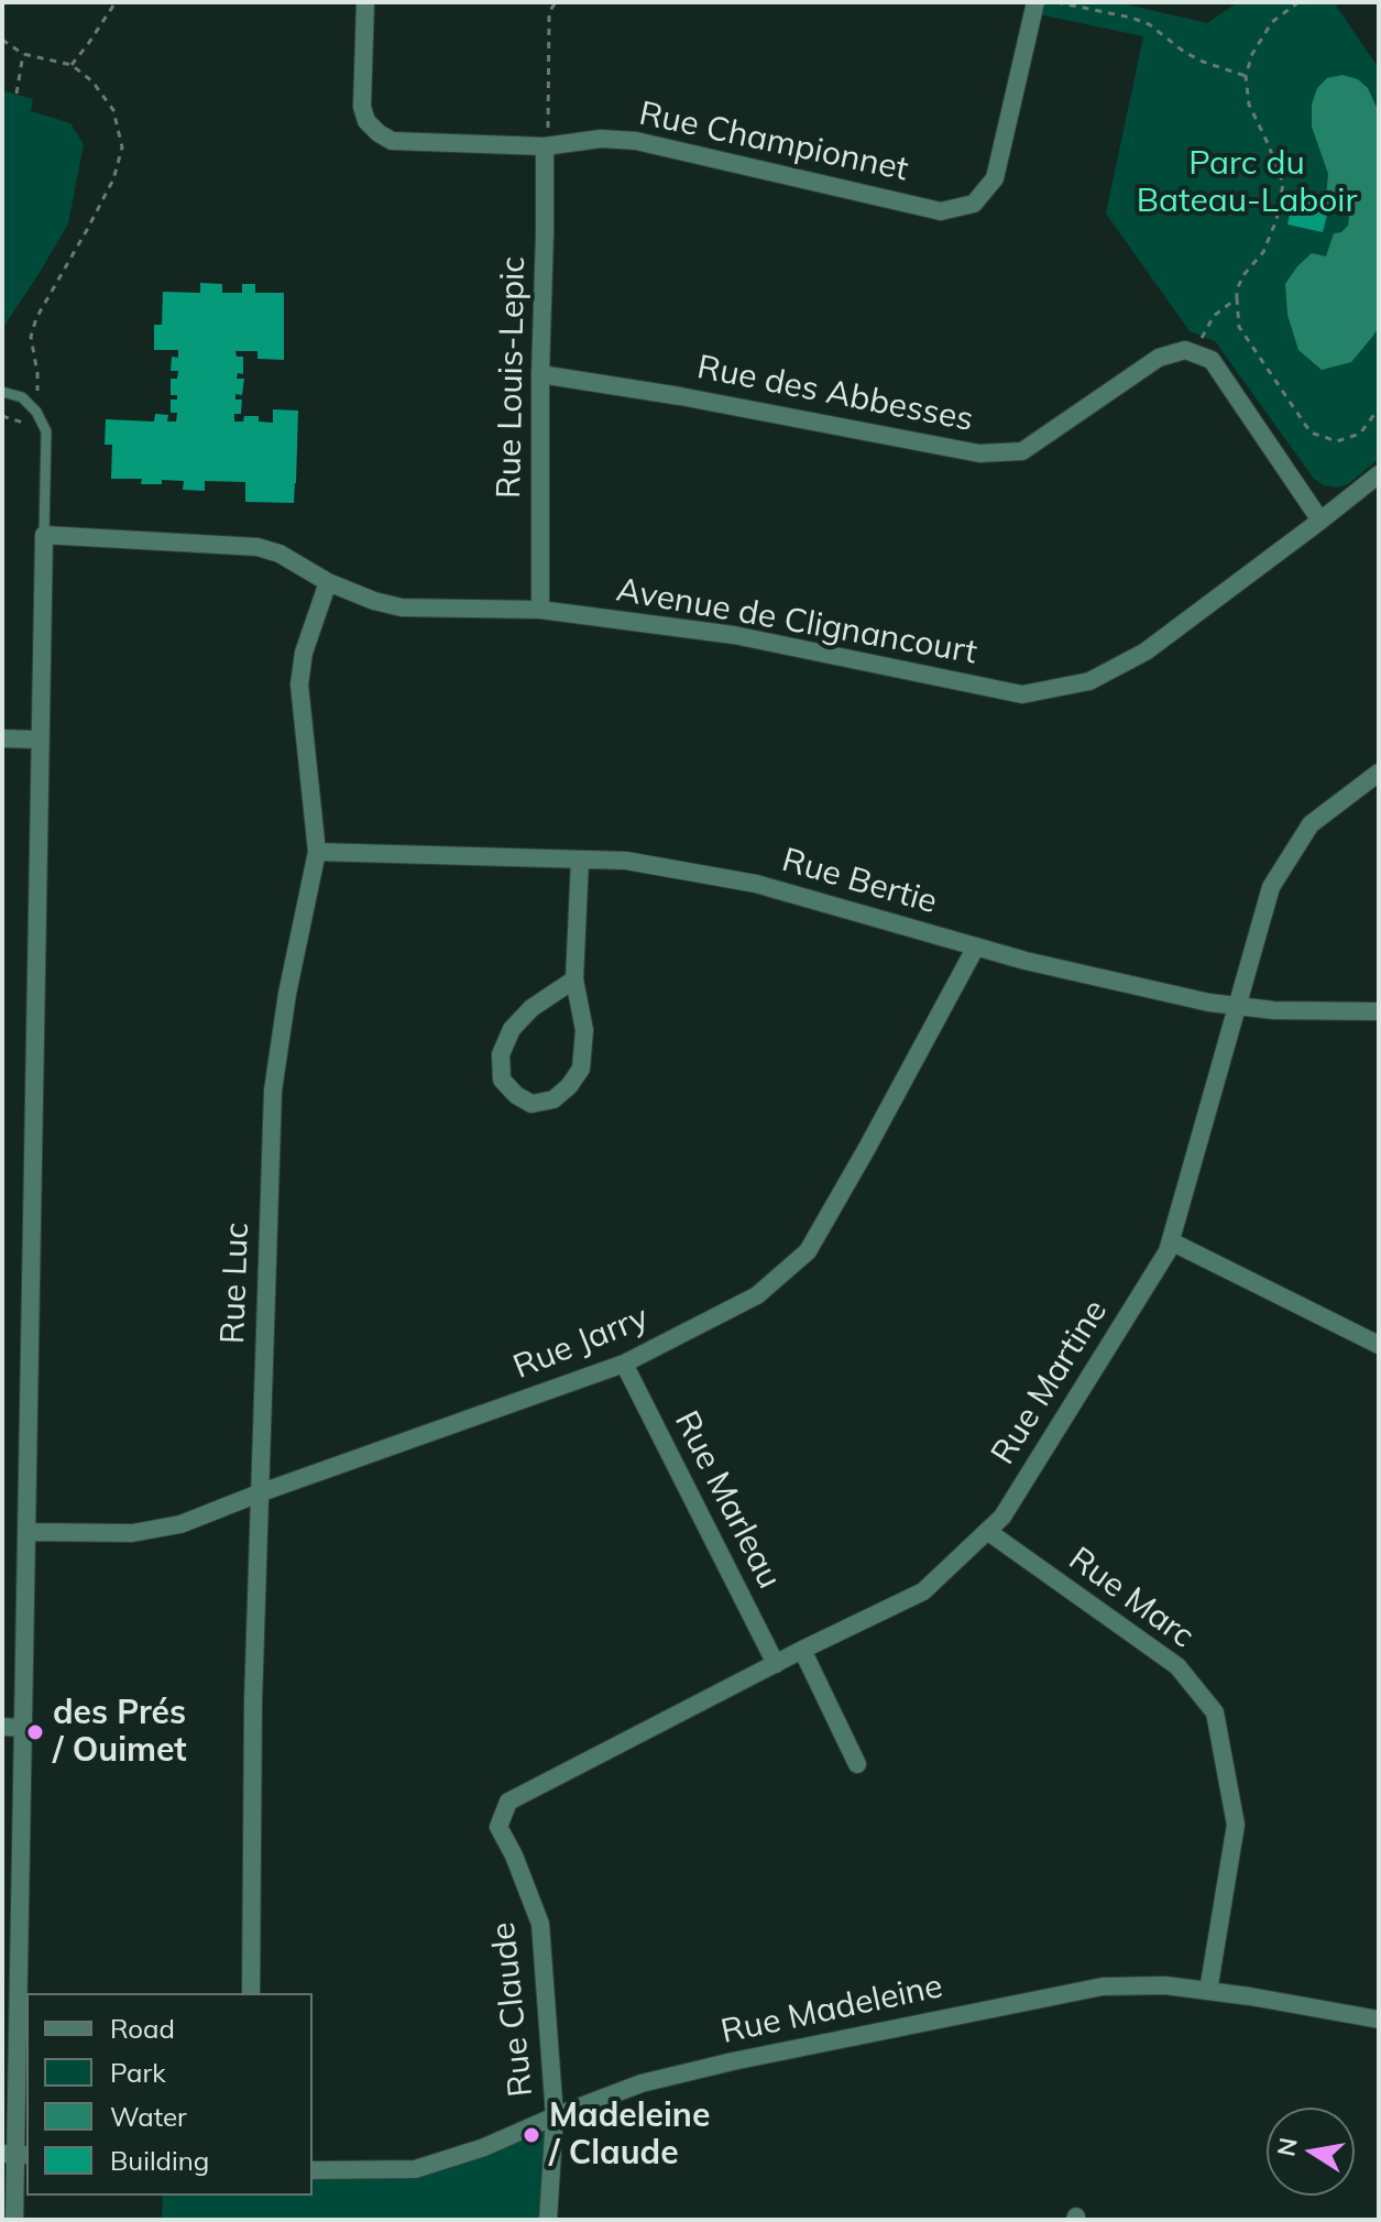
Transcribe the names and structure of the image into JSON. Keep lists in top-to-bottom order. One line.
{"streets":{"street":["Rue Championnet","Rue Louis-Lepic","Rue des Abbesses","Avenue de Clignancourt","Rue Bertie","Rue Luc","Rue Jarry","Rue Martine","Rue Marleau","Rue Marc","Rue Claude","Rue Madeleine"]},"crossings":[["Rue Championnet","Rue Louis-Lepic"],["Rue Louis-Lepic","Rue des Abbesses"],["Rue Louis-Lepic","Avenue de Clignancourt"],["Rue des Abbesses","Avenue de Clignancourt"],["Avenue de Clignancourt","Rue Luc"],["Rue Bertie","Rue Luc"],["Rue Bertie","Rue Jarry"],["Rue Bertie","Rue Martine"],["Rue Luc","Rue Jarry"],["Rue Jarry","Rue Marleau"],["Rue Martine","Rue Marleau"],["Rue Martine","Rue Marc"],["Rue Martine","Rue Claude"],["Rue Marc","Rue Madeleine"],["Rue Claude","Rue Madeleine"]],"parks":["Parc du Bateau-Laboir"],"places":["des Prés / Ouimet","Madeleine / Claude"],"legend":["Road","Park","Water","Building"],"north":"left"}
